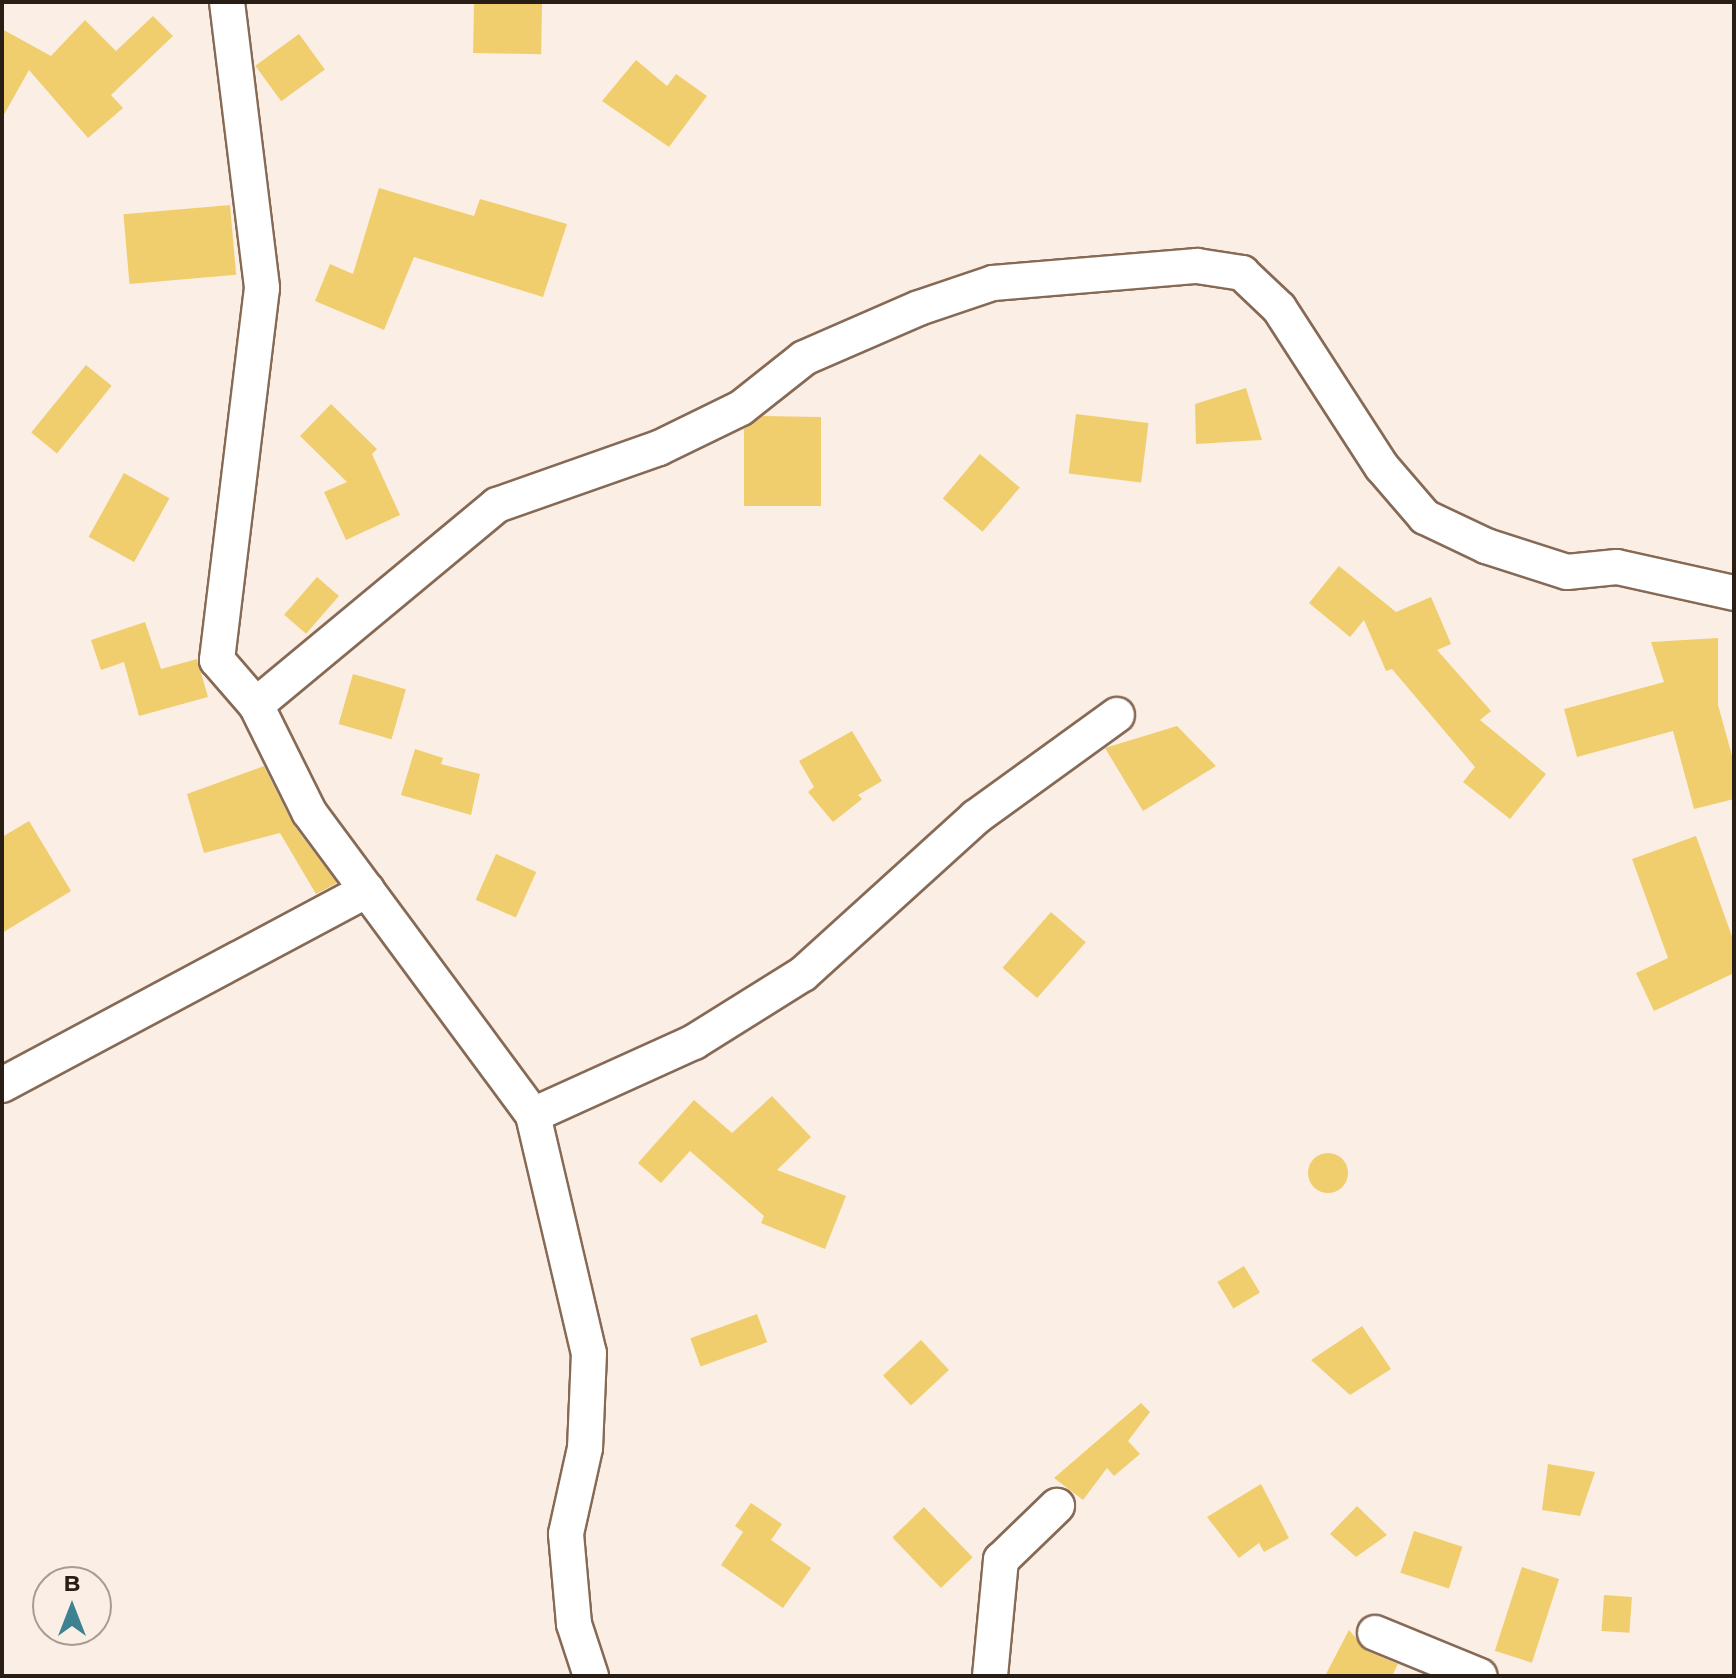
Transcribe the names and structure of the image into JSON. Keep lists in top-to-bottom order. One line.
{"north":"top"}
